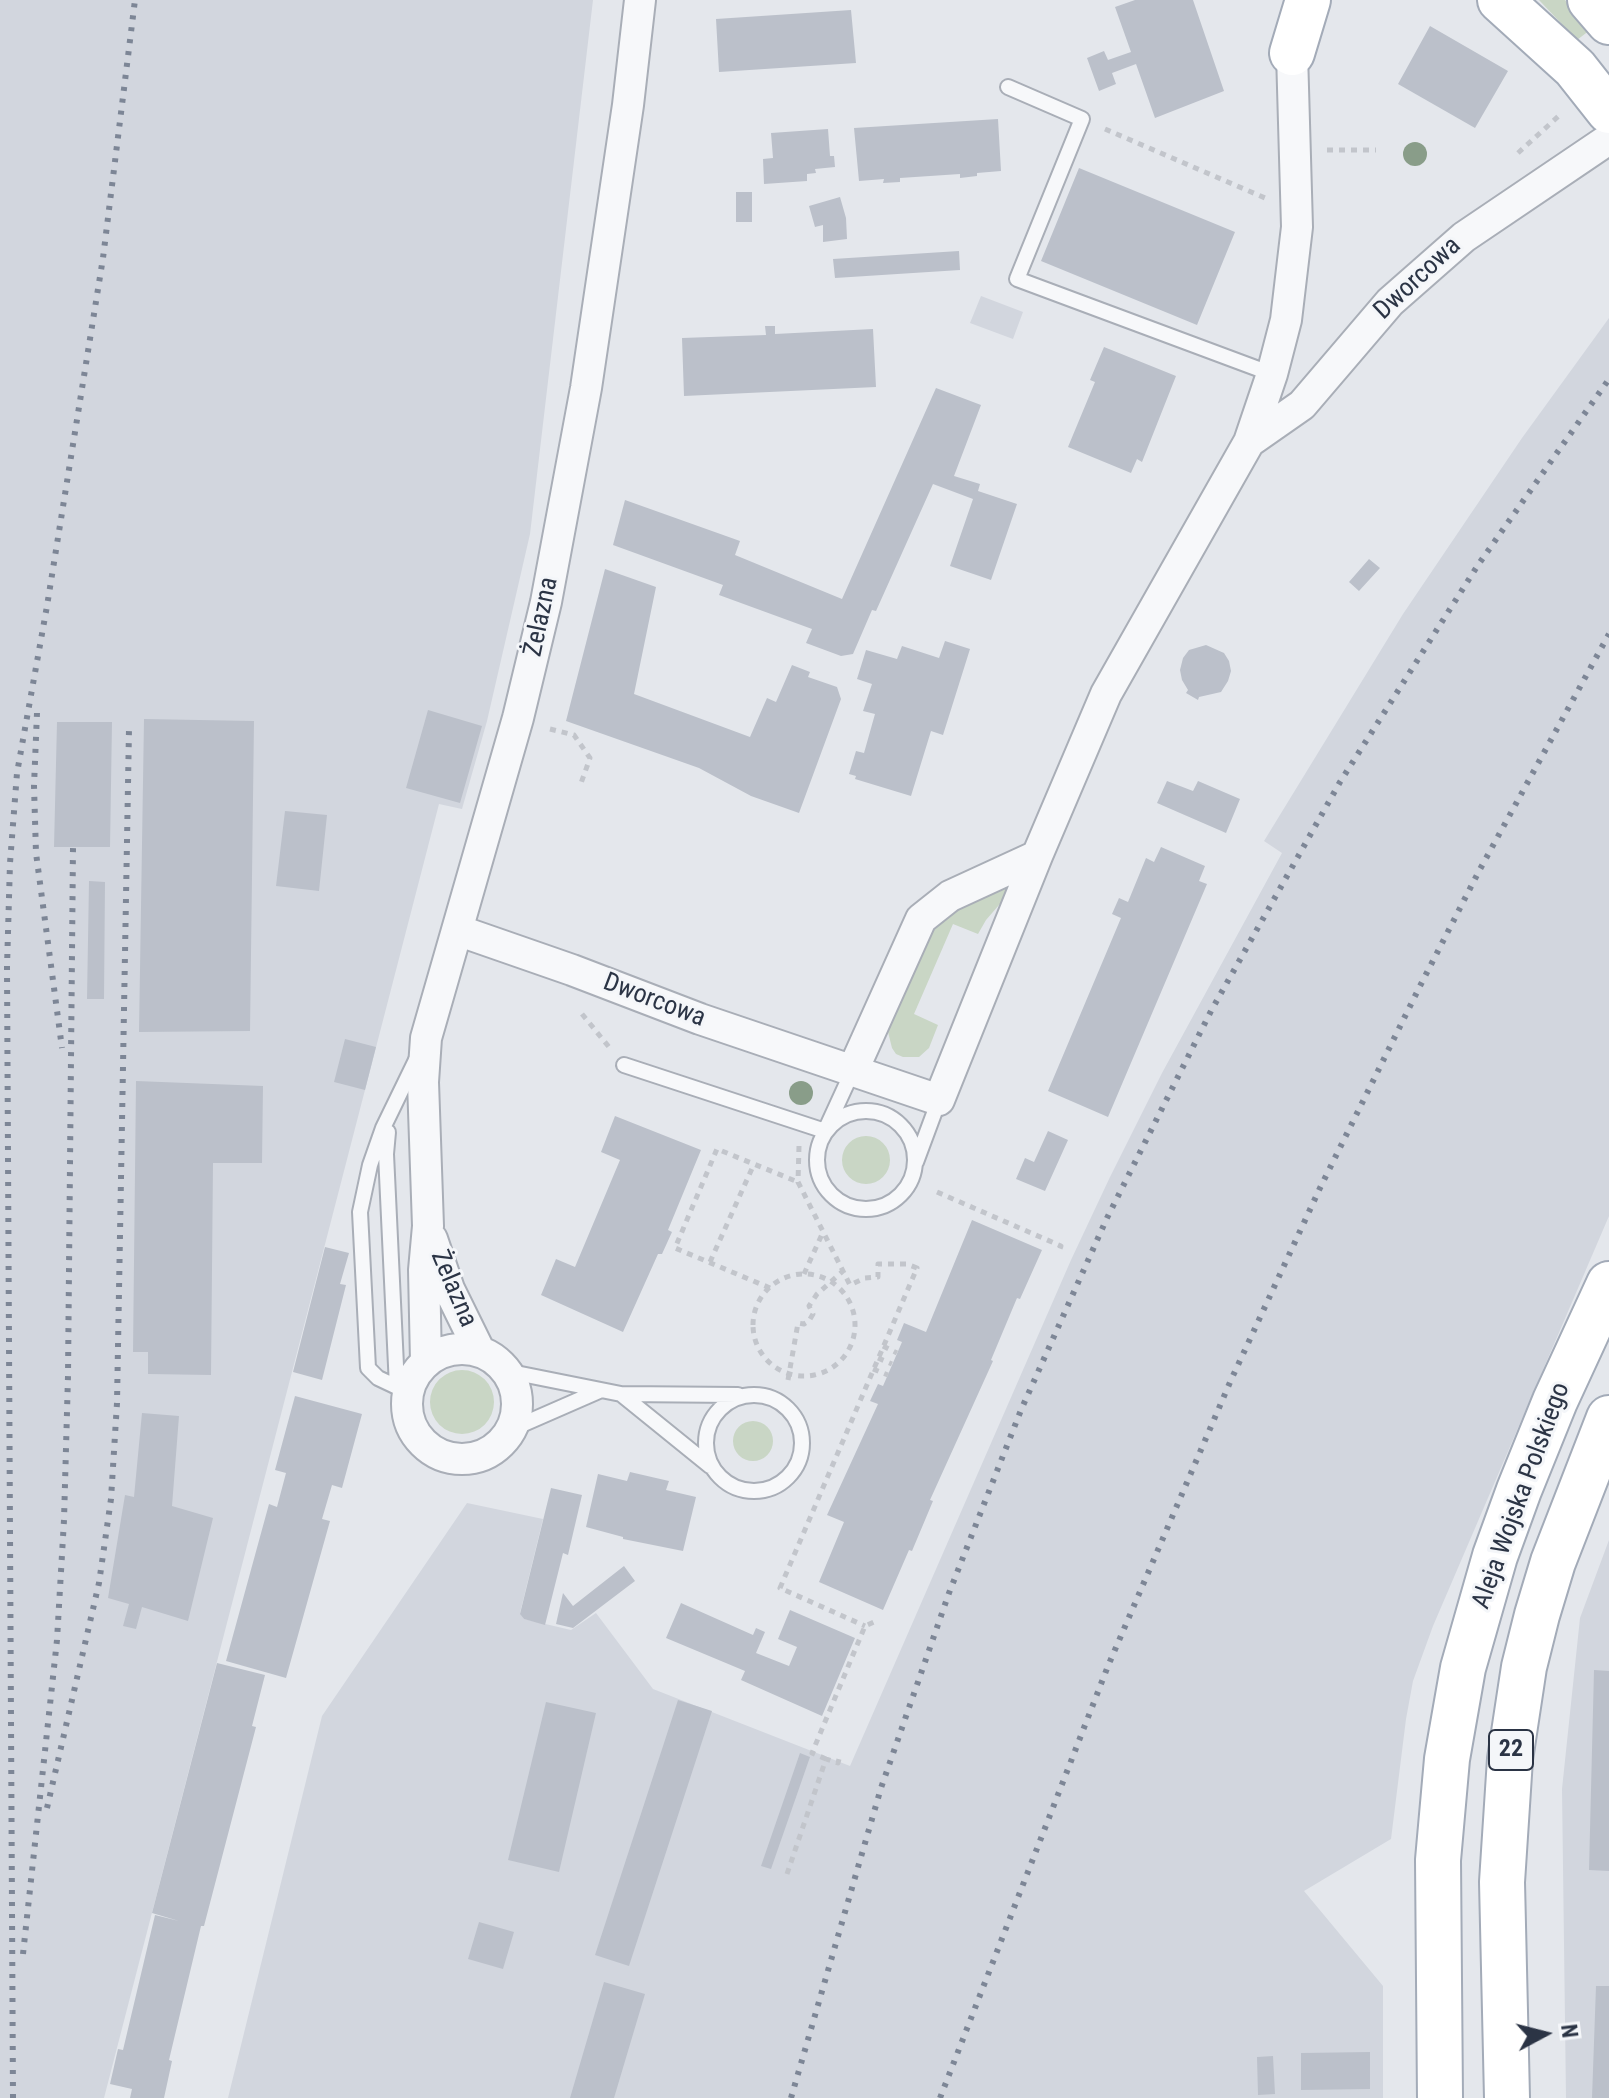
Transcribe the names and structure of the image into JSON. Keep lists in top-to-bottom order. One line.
{"streets":{"main road":["Aleja Wojska Polskiego","22"],"street":["Dworcowa","Żelazna"]},"crossings":[["Dworcowa","Żelazna"]],"north":"right"}
